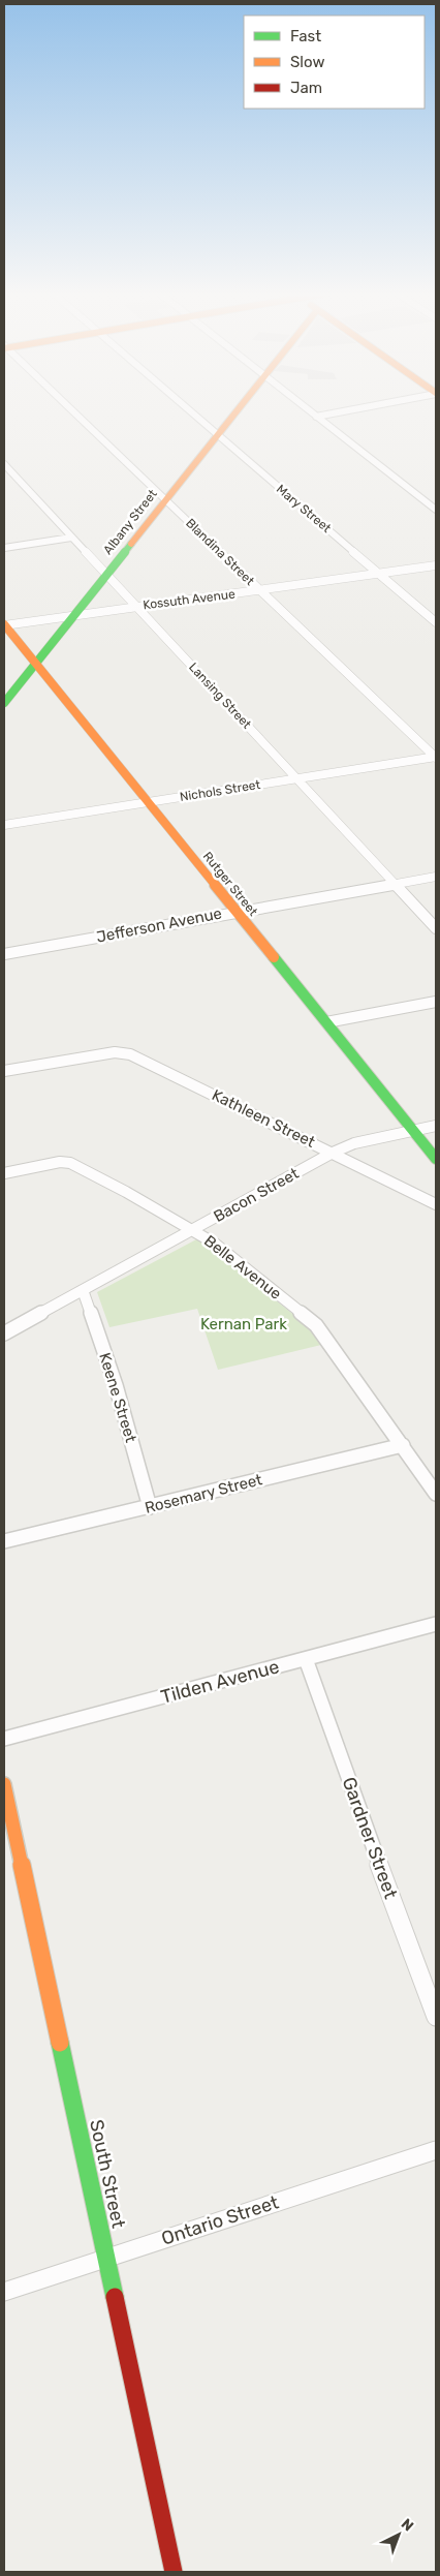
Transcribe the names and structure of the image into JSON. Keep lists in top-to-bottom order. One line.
{"streets":{"street":["Mary Street","Albany Street","Blandina Street","Kossuth Avenue","Lansing Street","Nichols Street","Rutger Street","Jefferson Avenue","Kathleen Street","Bacon Street","Belle Avenue","Keene Street","Rosemary Street","Tilden Avenue","Gardner Street","South Street","Ontario Street"]},"crossings":[["Mary Street","Albany Street"],["Mary Street","Kossuth Avenue"],["Albany Street","Blandina Street"],["Albany Street","Kossuth Avenue"],["Albany Street","Lansing Street"],["Albany Street","Rutger Street"],["Blandina Street","Kossuth Avenue"],["Blandina Street","Nichols Street"],["Kossuth Avenue","Lansing Street"],["Kossuth Avenue","Rutger Street"],["Lansing Street","Nichols Street"],["Lansing Street","Jefferson Avenue"],["Nichols Street","Rutger Street"],["Rutger Street","Jefferson Avenue"],["Rutger Street","Bacon Street"],["Kathleen Street","Bacon Street"],["Bacon Street","Belle Avenue"],["Bacon Street","Keene Street"],["Belle Avenue","Rosemary Street"],["Keene Street","Rosemary Street"],["Tilden Avenue","Gardner Street"],["South Street","Ontario Street"]],"parks":["Kernan Park"],"legend":["Fast","Slow","Jam"],"north":"top right"}
